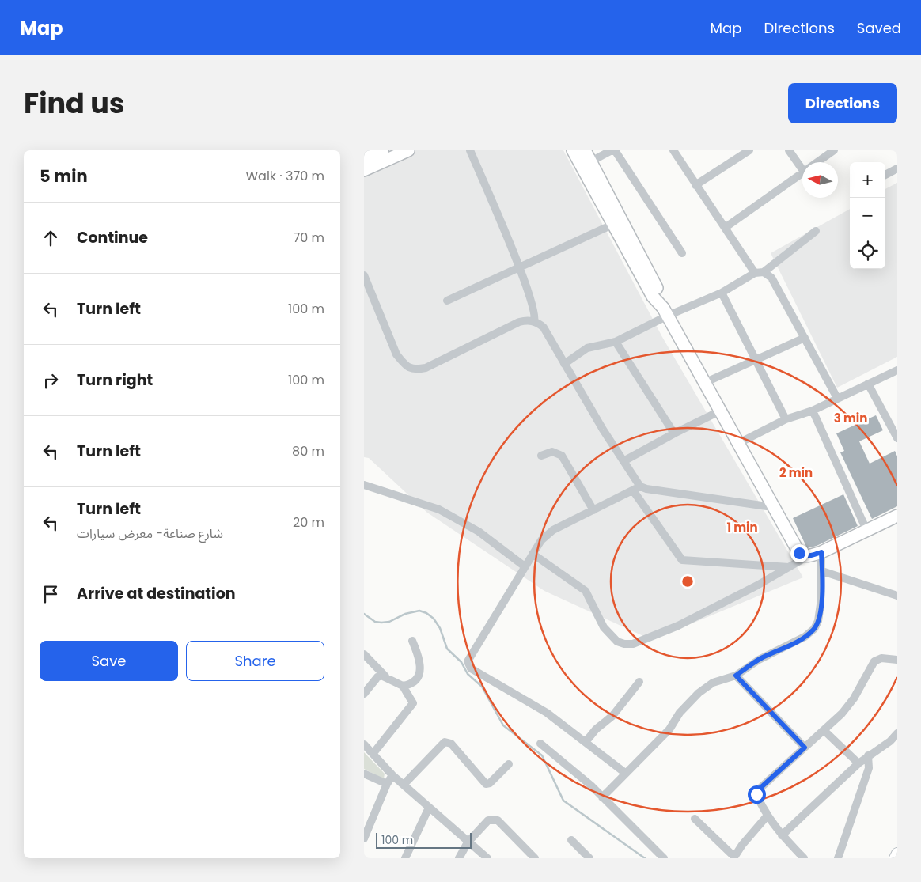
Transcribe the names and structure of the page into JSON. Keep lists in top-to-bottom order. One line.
{"scale_bar":"100 m","north":"left","page":{"header":"Map","nav":["Map","Directions","Saved"],"title":"Find us","buttons":["Directions",["Save","Share"]],"heading":["5 min","Walk · 370 m"],"map_buttons":["+","−"],"list":[["Continue","70 m"],["Turn left","100 m"],["Turn right","100 m"],["Turn left","80 m"],["Turn left","شارع صناعة- معرض سيارات","20 m"],"Arrive at destination"],"scale":"100 m"},"rings":["3 min","2 min","1 min"]}
